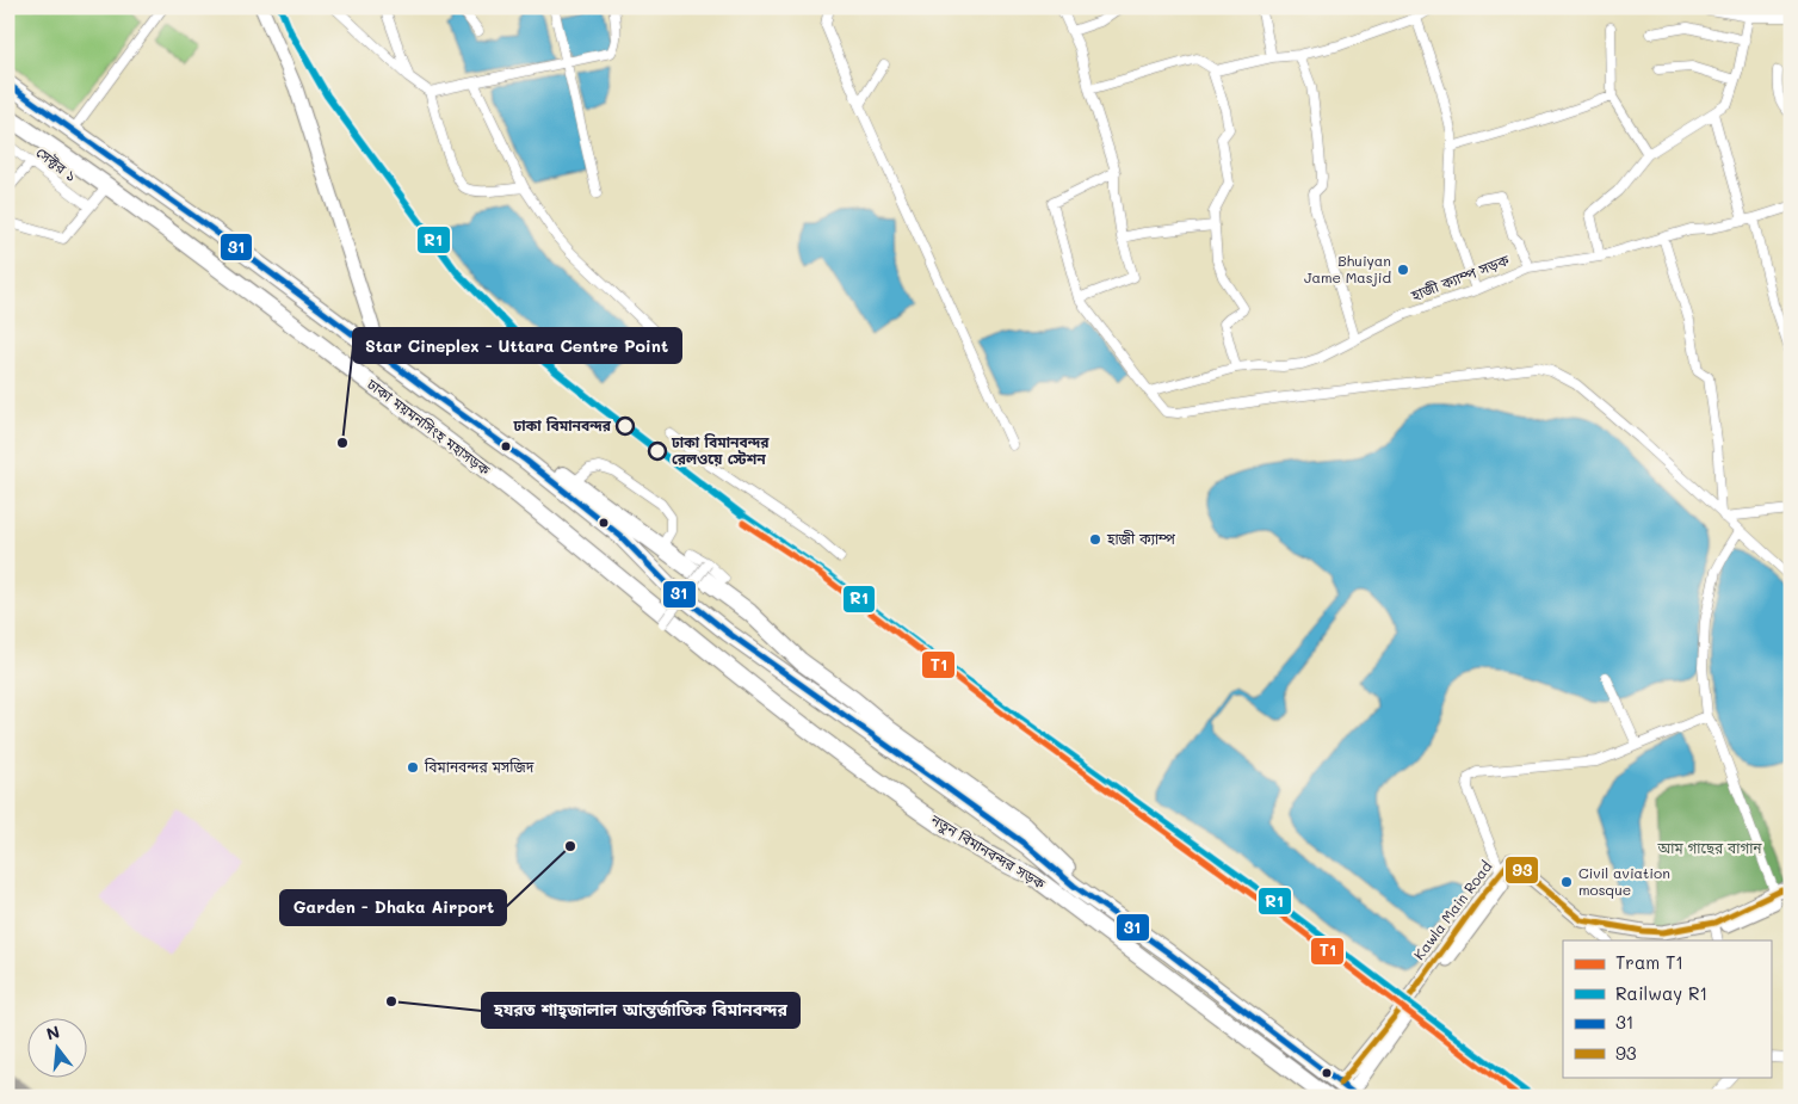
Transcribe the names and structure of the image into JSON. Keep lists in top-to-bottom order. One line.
{"streets":{"highway":["ঢাকা ময়মনসিংহ মহাসড়ক","নতুন বিমানবন্দর সড়ক"],"street":["সেক্টর ১","হাজী ক্যাম্প সড়ক","Kawla Main Road"]},"crossings":[["ঢাকা ময়মনসিংহ মহাসড়ক","নতুন বিমানবন্দর সড়ক"],["নতুন বিমানবন্দর সড়ক","Kawla Main Road"]],"parks":["আম গাছের বাগান"],"places":["Bhuiyan Jame Masjid","ঢাকা বিমানবন্দর","Star Cineplex - Uttara Centre Point","ঢাকা বিমানবন্দর রেলওয়ে স্টেশন","হাজী ক্যাম্প","বিমানবন্দর মসজিদ","Garden - Dhaka Airport","Civil aviation mosque","হযরত শাহ্‌জালাল আন্তর্জাতিক বিমানবন্দর"],"lines":["rail line R1","transit line 31","tram line T1","transit line 93"],"legend":["Tram T1","Railway R1","31","93"],"north":"top"}
